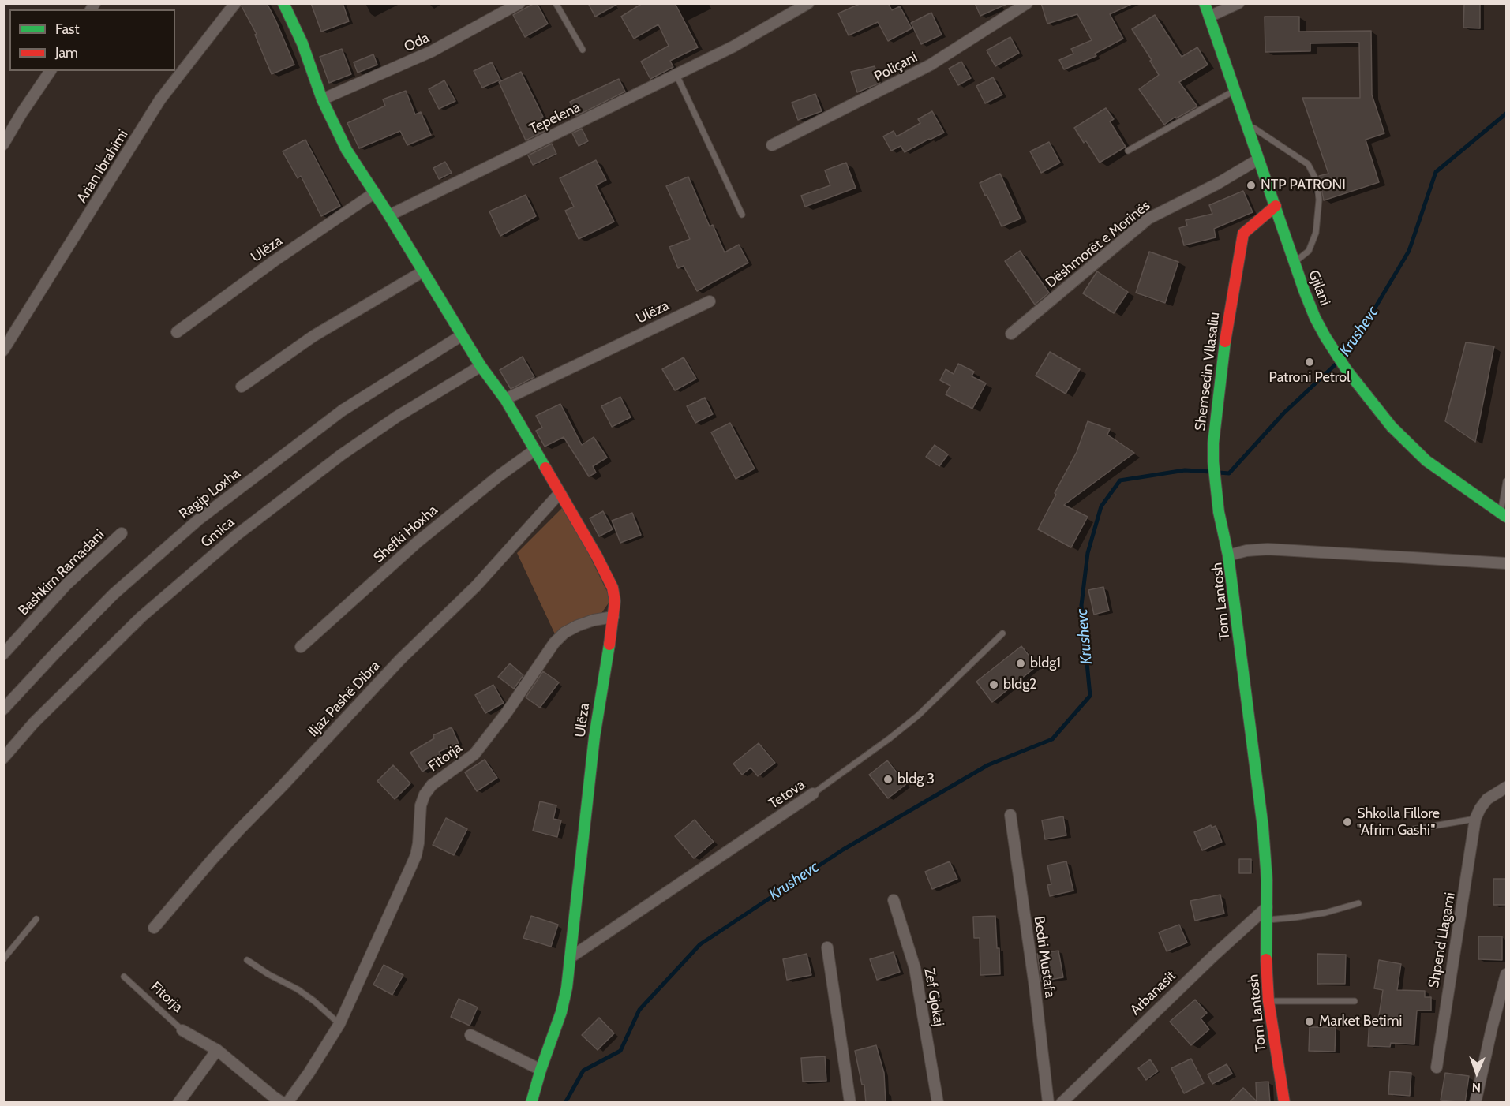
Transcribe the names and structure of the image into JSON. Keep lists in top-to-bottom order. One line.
{"streets":{"street":["Oda","Poliçani","Tepelena","Arian Ibrahimi","Dëshmorët e Morinës","Ulëza","Gjilani","Shemsedin Vllasaliu","Ragip Loxha","Gmica","Shefki Hoxha","Bashkim Ramadani","Tom Lantosh","Iljaz Pashë Dibra","Fitorja","Tetova","Shpend Llagami","Bedri Mustafa","Arbanasit","Zef Gjokaj"]},"crossings":[["Oda","Ulëza"],["Tepelena","Ulëza"],["Dëshmorët e Morinës","Gjilani"],["Ulëza","Ragip Loxha"],["Ulëza","Gmica"],["Ulëza","Shefki Hoxha"],["Ulëza","Iljaz Pashë Dibra"],["Ulëza","Fitorja"],["Ulëza","Tetova"],["Gjilani","Shemsedin Vllasaliu"],["Shemsedin Vllasaliu","Tom Lantosh"],["Tom Lantosh","Arbanasit"]],"water":["Krushevc"],"places":["NTP PATRONI","Patroni Petrol","bldg1","bldg2","bldg 3","Shkolla Fillore \"Afrim Gashi\"","Market Betimi"],"legend":["Fast","Jam"],"north":"bottom"}
